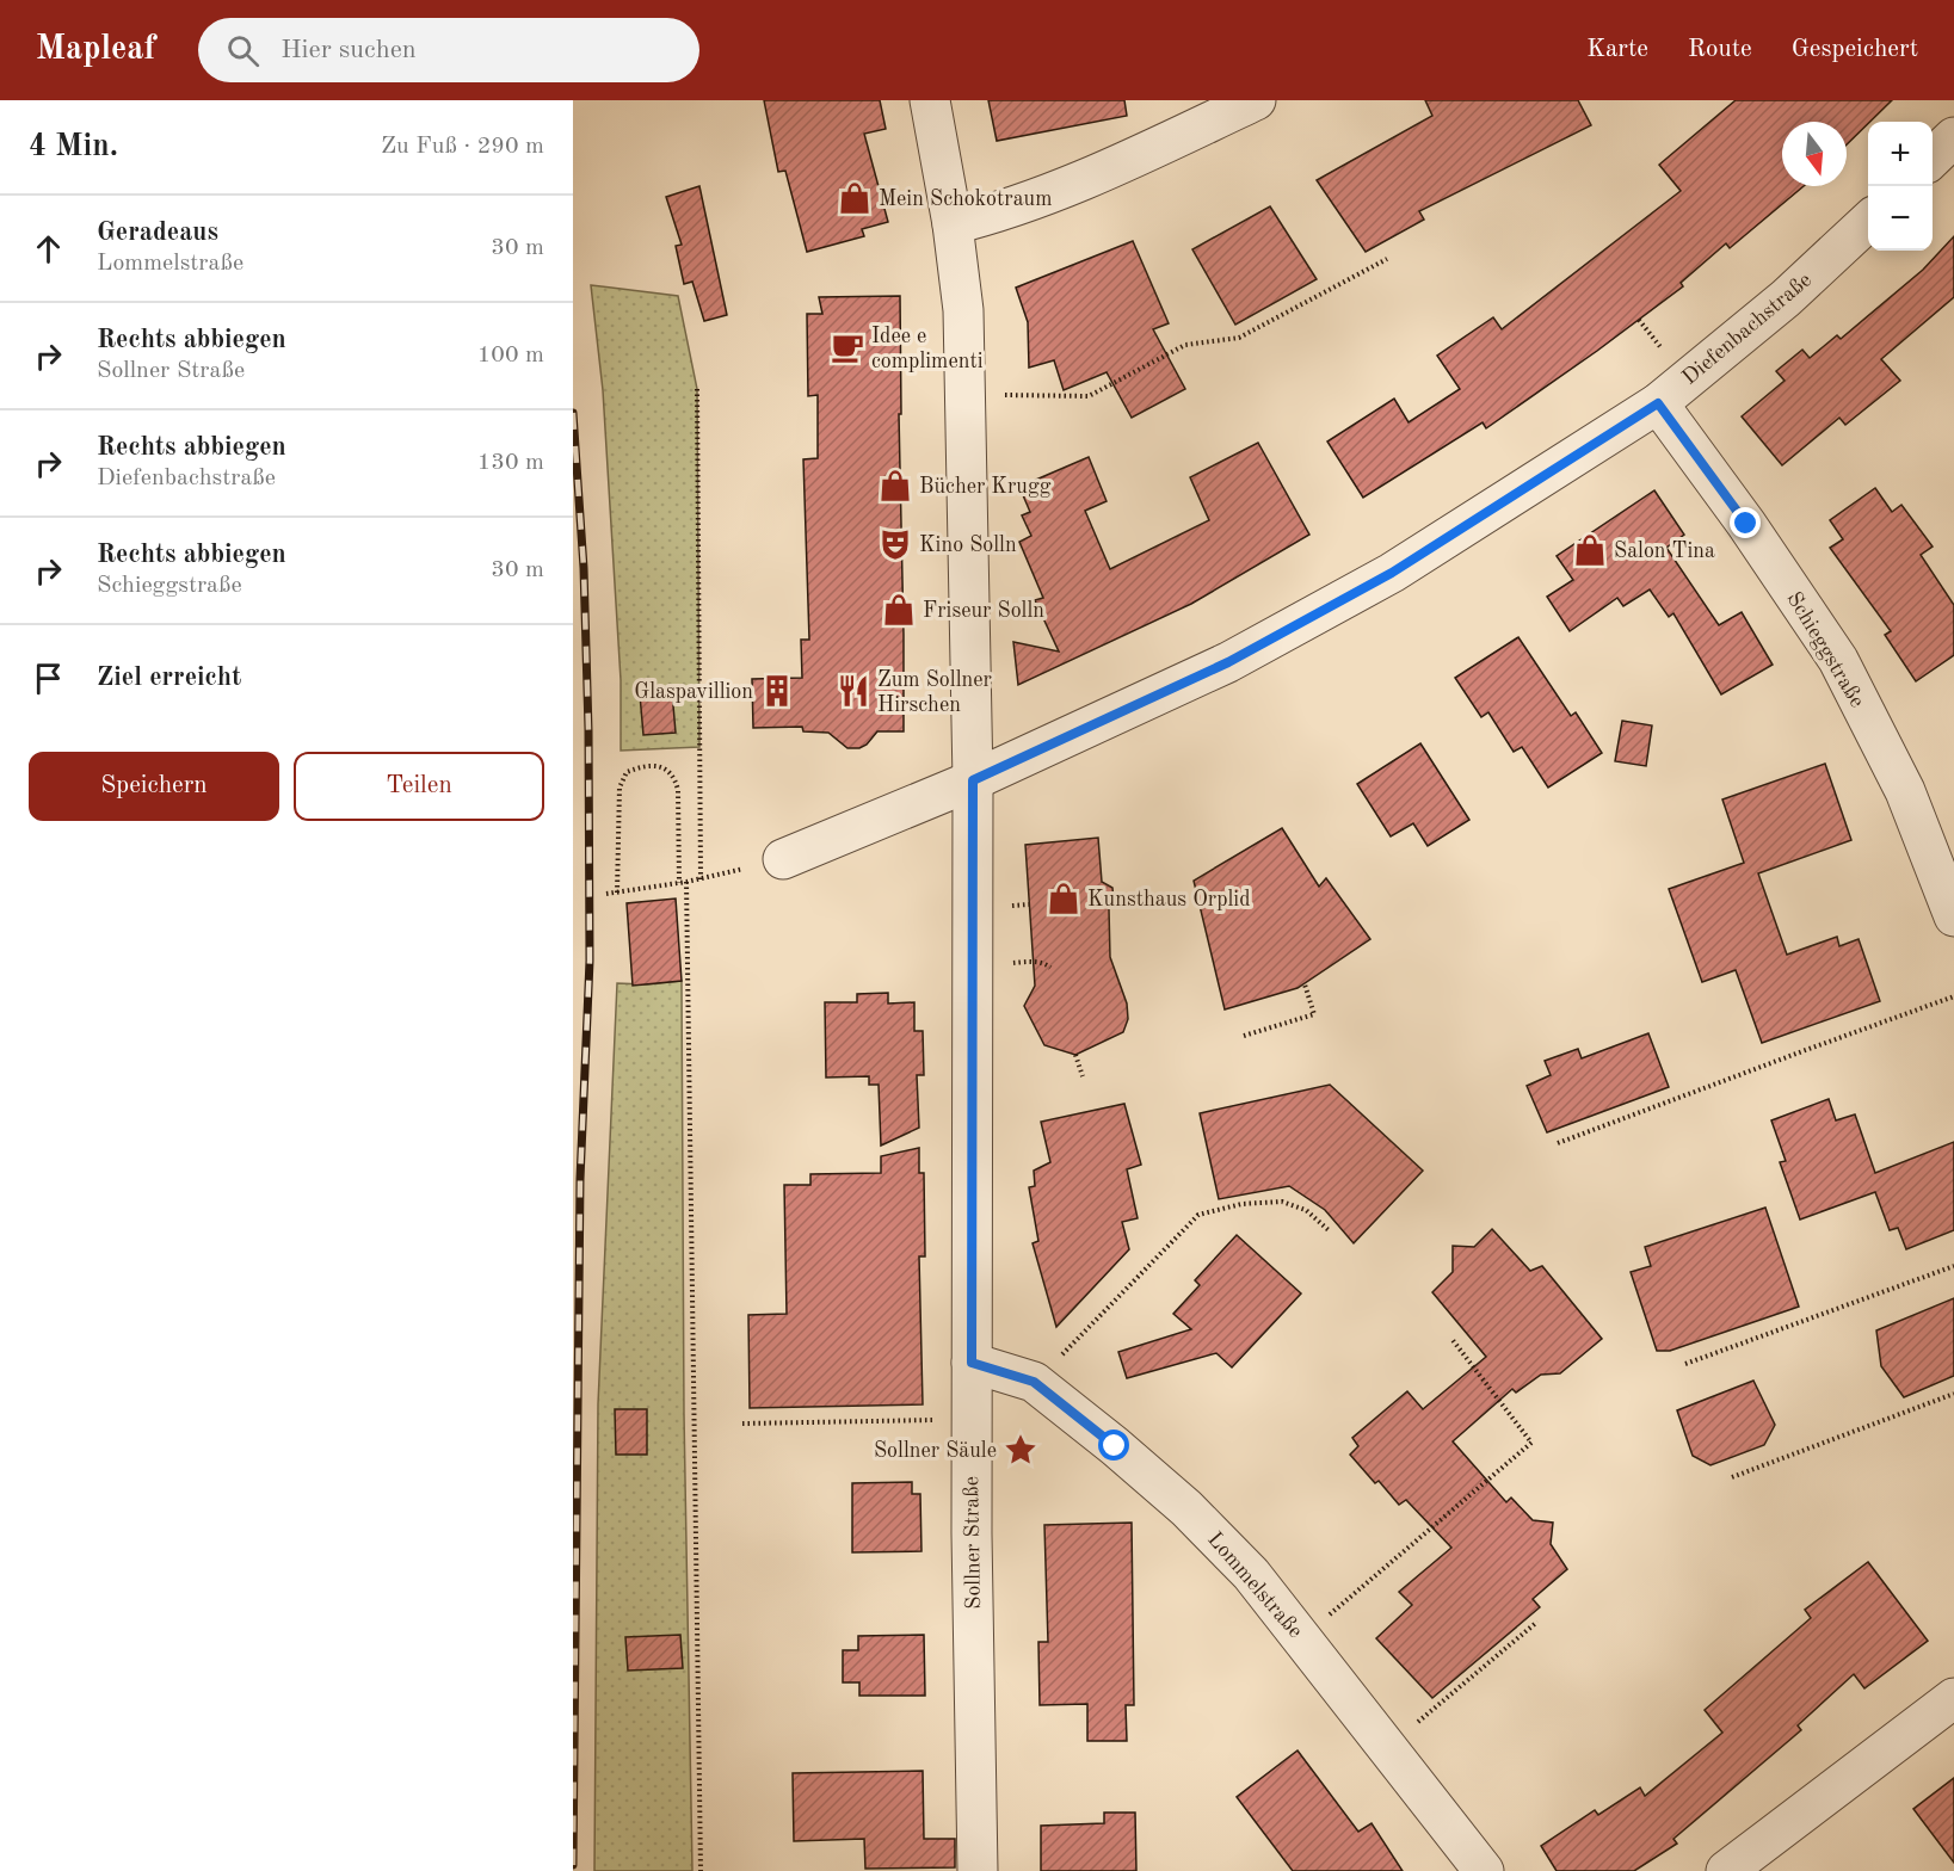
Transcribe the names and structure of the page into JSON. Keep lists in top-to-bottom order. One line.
{"streets":{"street":["Diefenbachstraße","Schieggstraße","Sollner Straße","Lommelstraße"]},"crossings":[["Diefenbachstraße","Schieggstraße"],["Diefenbachstraße","Sollner Straße"],["Sollner Straße","Lommelstraße"]],"places":{"shop":["Mein Schokotraum","Bücher Krugg","Salon Tina","Friseur Solln","Kunsthaus Orplid"],"cafe":["Idee e complimenti"],"theatre":["Kino Solln"],"building":["Glaspavillion"],"restaurant":["Zum Sollner Hirschen"],"place":["Sollner Säule"]},"north":"bottom","page":{"header":"Mapleaf","search":"Hier suchen","nav":["Karte","Route","Gespeichert"],"heading":["4 Min.","Zu Fuß · 290 m"],"map_buttons":["+","−"],"list":[["Geradeaus","Lommelstraße","30 m"],["Rechts abbiegen","Sollner Straße","100 m"],["Rechts abbiegen","Diefenbachstraße","130 m"],["Rechts abbiegen","Schieggstraße","30 m"],"Ziel erreicht"],"buttons":["Speichern","Teilen"]}}
